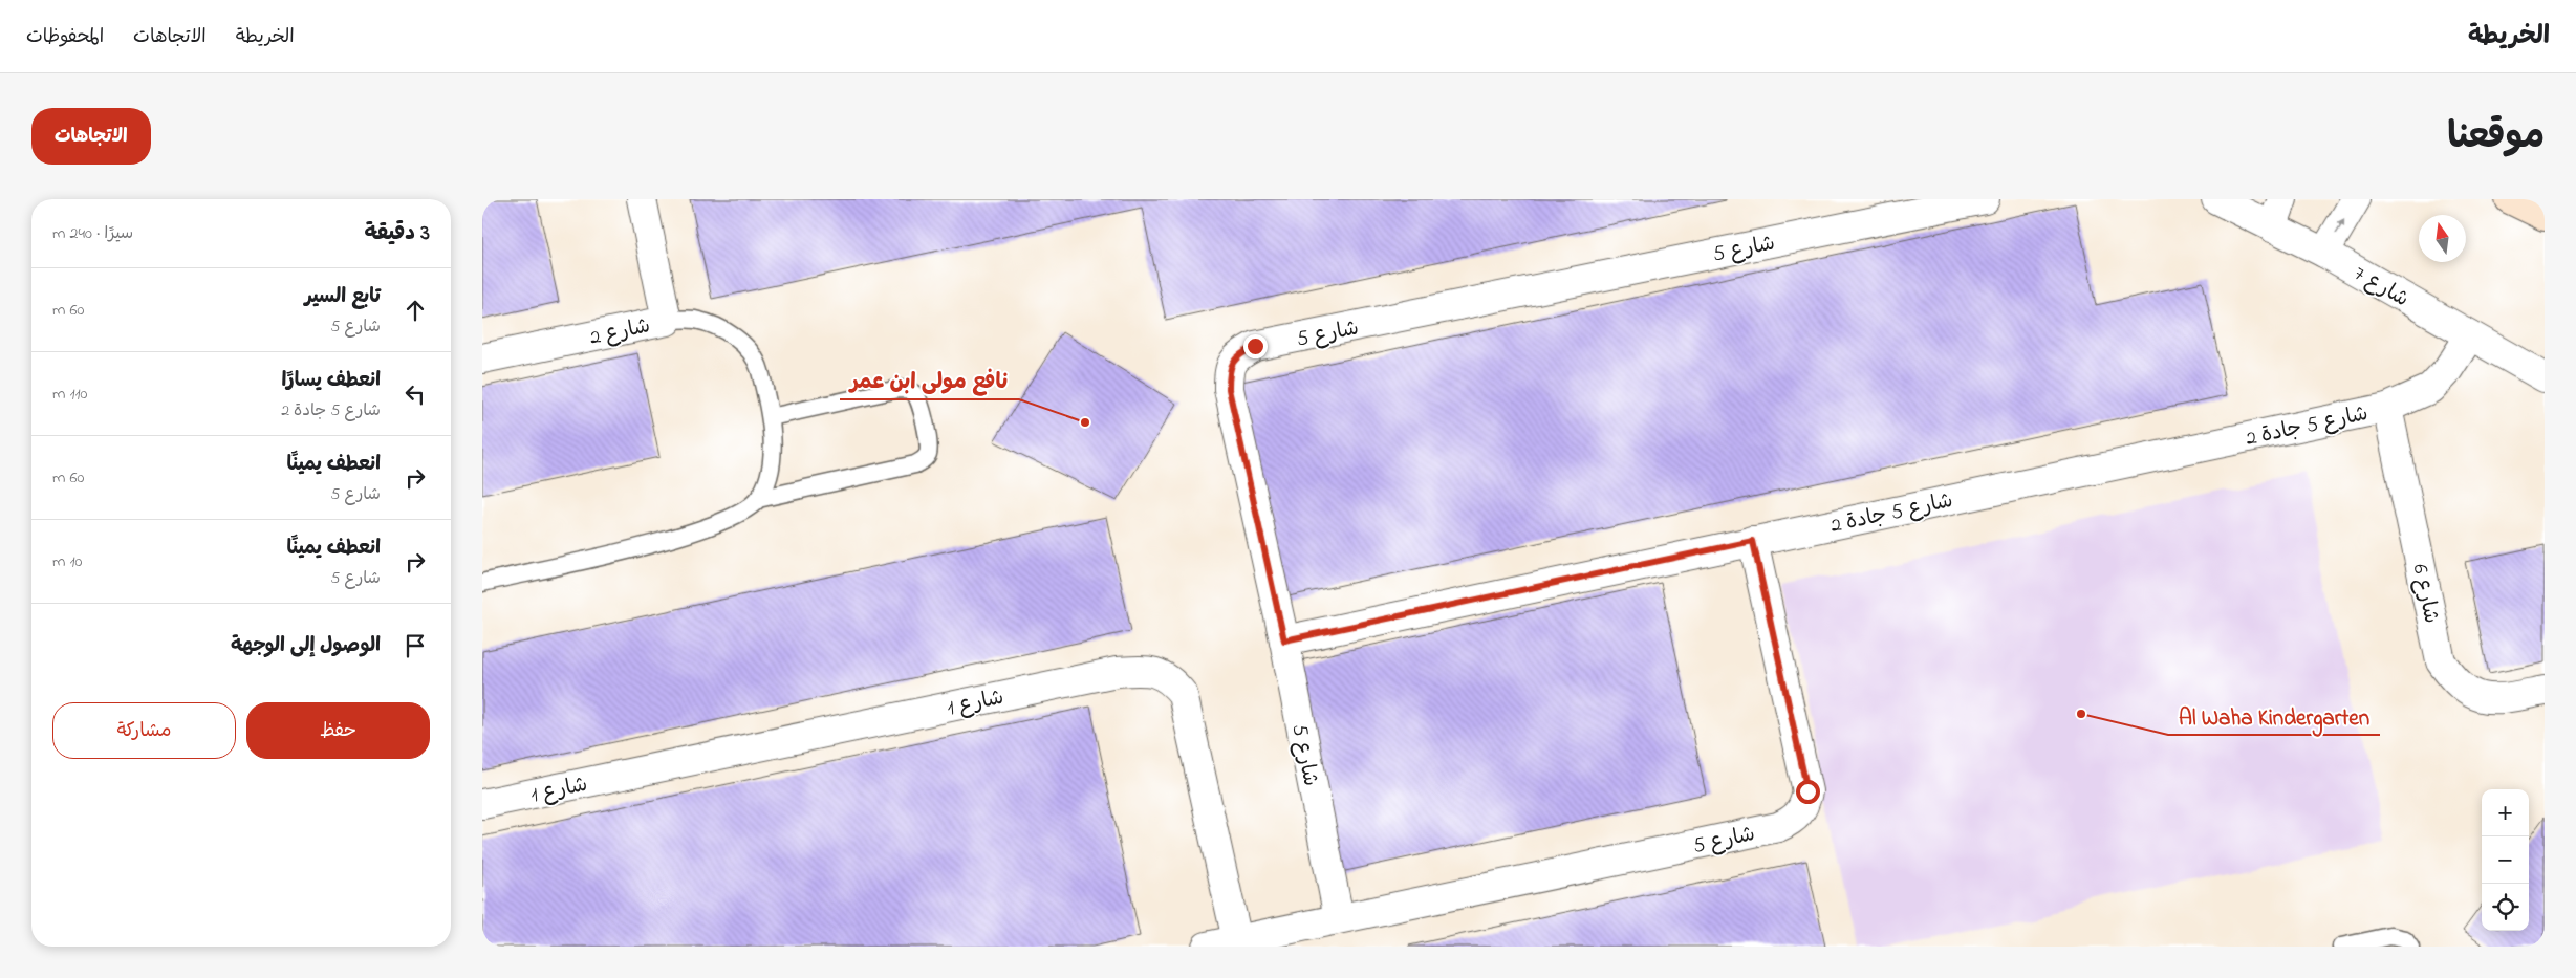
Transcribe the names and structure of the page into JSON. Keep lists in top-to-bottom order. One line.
{"streets":{"street":["شارع 5","شارع 7","شارع 2","شارع 5 جادة 2","شارع 6","شارع 1"]},"crossings":[["شارع 5","شارع 5 جادة 2"],["شارع 5","شارع 1"],["شارع 7","شارع 5 جادة 2"],["شارع 5 جادة 2","شارع 6"]],"places":["نافع مولى ابن عمر","Al Waha Kindergarten"],"north":"top","page":{"header":"الخريطة","nav":["الخريطة","الاتجاهات","المحفوظات"],"title":"موقعنا","buttons":["الاتجاهات",["حفظ","مشاركة"]],"heading":["3 دقيقة","سيرًا · 240 m"],"list":[["تابع السير","شارع 5","60 m"],["انعطف يسارًا","شارع 5 جادة 2","110 m"],["انعطف يمينًا","شارع 5","60 m"],["انعطف يمينًا","شارع 5","10 m"],"الوصول إلى الوجهة"],"map_buttons":["+","−"]}}
